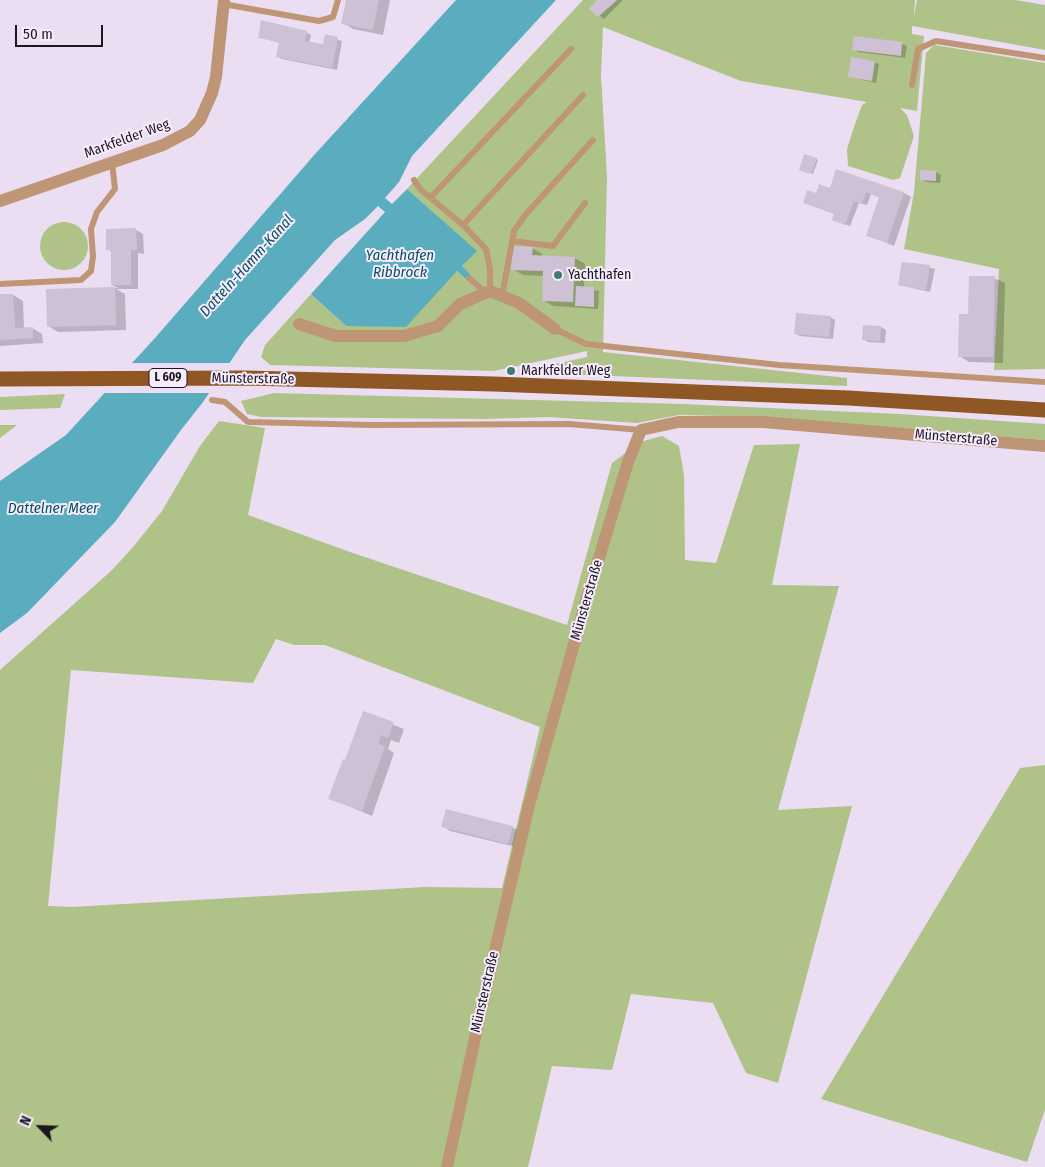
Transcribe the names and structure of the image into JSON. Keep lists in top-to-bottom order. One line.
{"streets":{"main road":["L 609","Münsterstraße"],"street":["Markfelder Weg"]},"water":["Yachthafen Ribbrock","Datteln-Hamm-Kanal","Dattelner Meer"],"places":["Yachthafen","Markfelder Weg"],"scale_bar":"50 m","north":"top left"}
